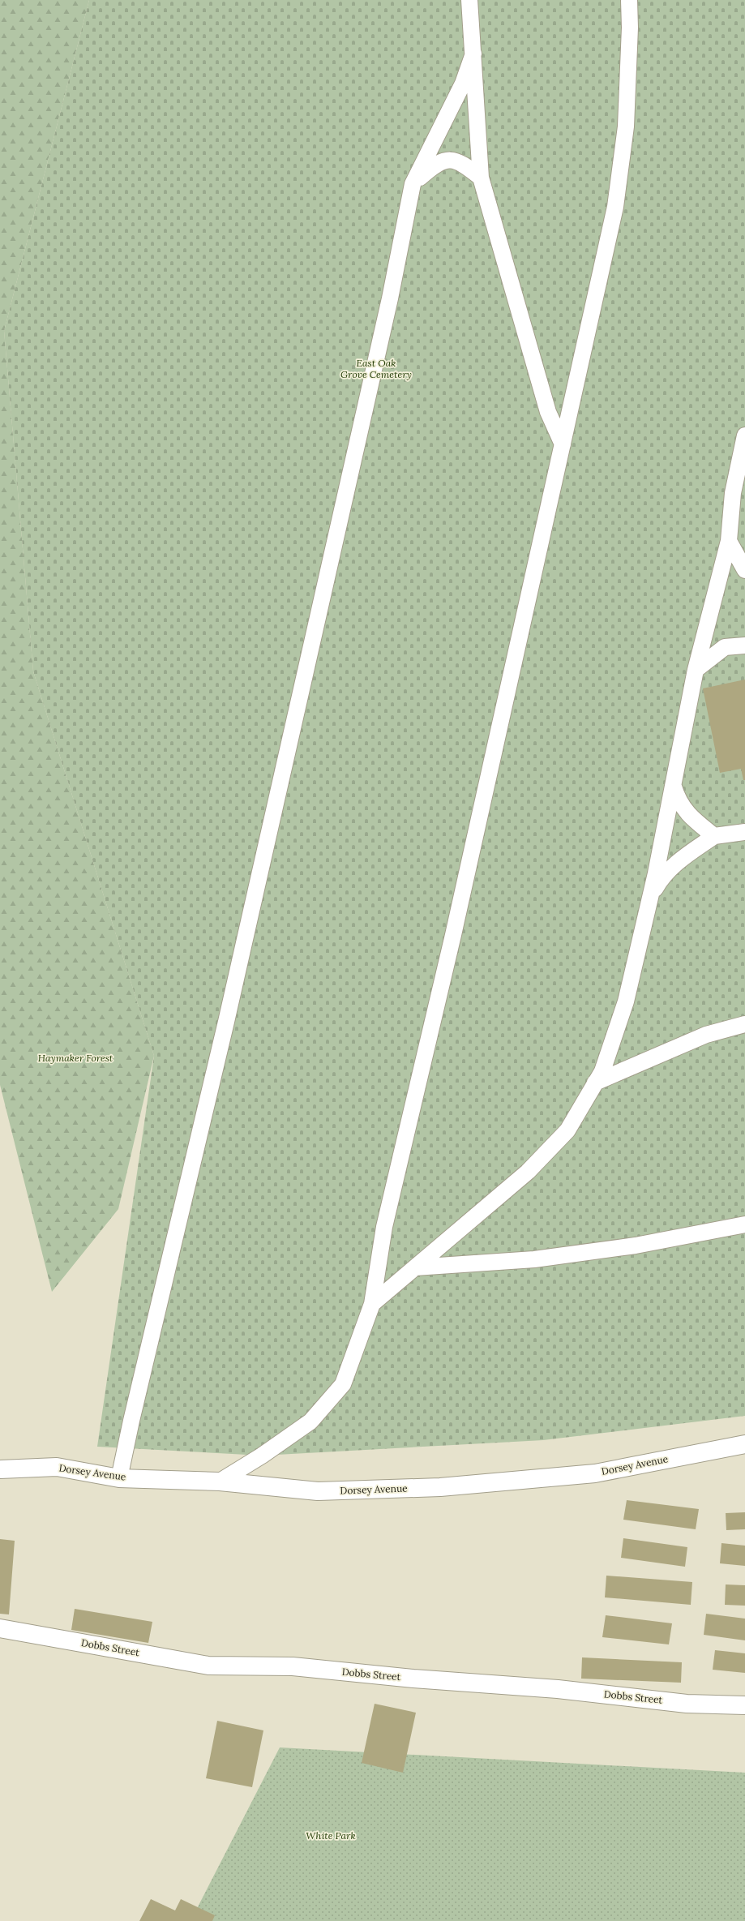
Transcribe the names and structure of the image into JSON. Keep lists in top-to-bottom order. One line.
{"streets":{"street":["Dorsey Avenue","Dobbs Street"]},"parks":["East Oak Grove Cemetery","Haymaker Forest","White Park"]}
